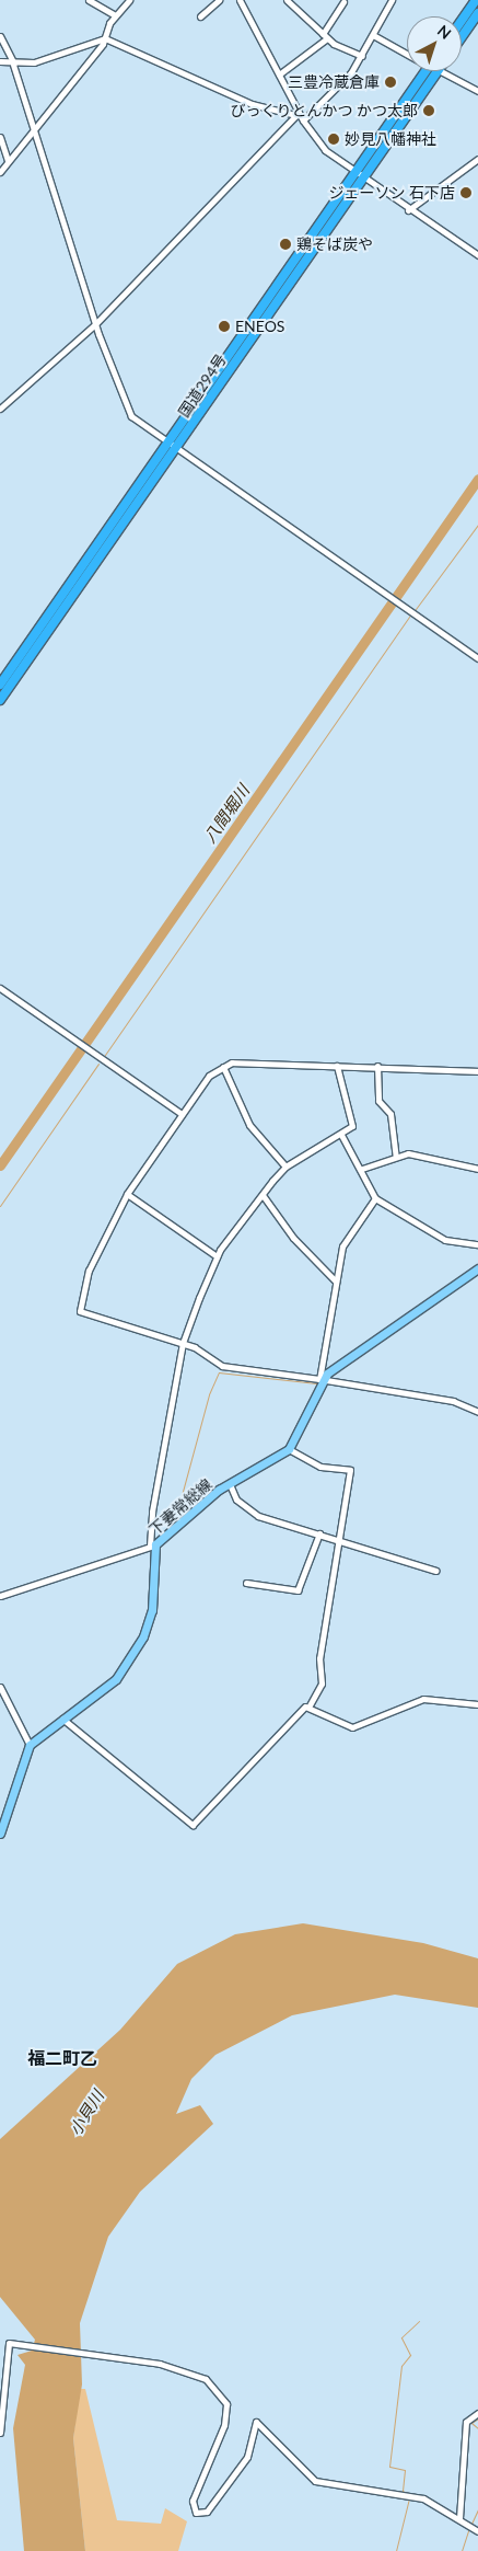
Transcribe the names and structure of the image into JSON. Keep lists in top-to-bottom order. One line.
{"streets":{"highway":["国道294号"],"main road":["下妻常総線"]},"districts":["福二町乙"],"water":["八間堀川","小貝川"],"places":["三豊冷蔵倉庫","びっくりとんかつ かつ太郎","妙見八幡神社","ジェーソン 石下店","鶏そば炭や","ENEOS"],"north":"top right"}
